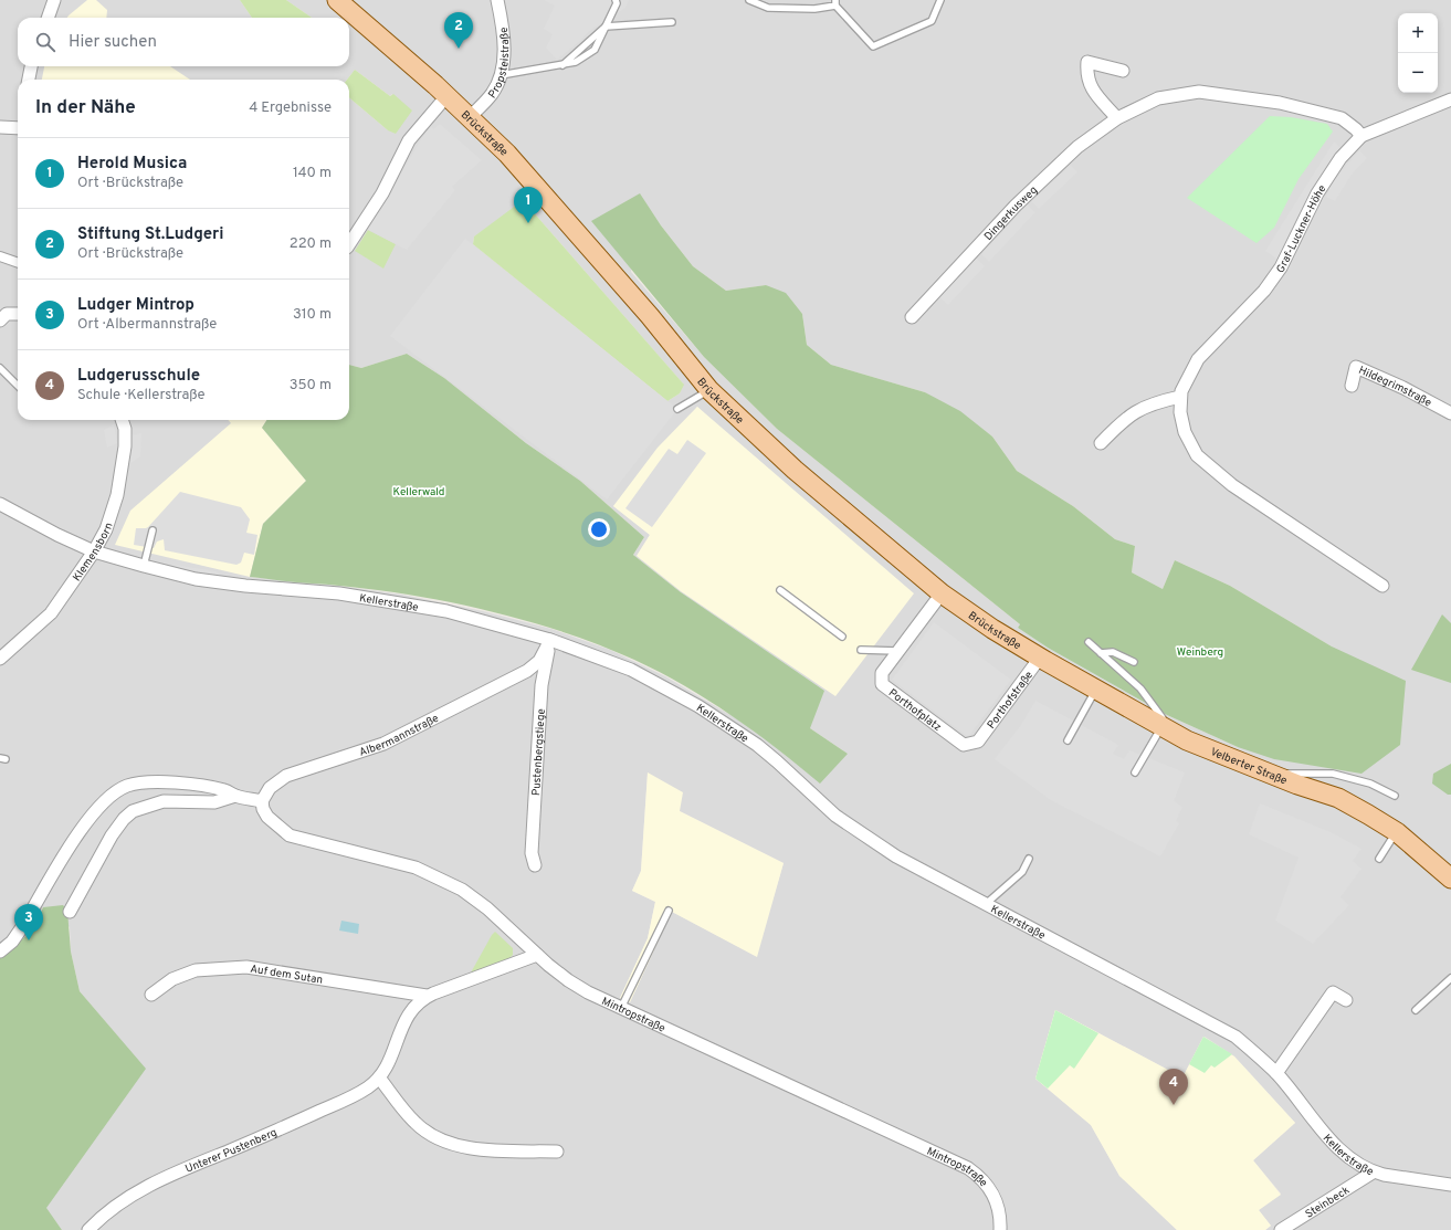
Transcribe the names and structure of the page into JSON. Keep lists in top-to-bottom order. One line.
{"streets":{"main road":["Brückstraße","Velberter Straße"],"street":["Propsteistraße","Dingerkusweg","Graf-Luckner-Höhe","Hildegrimstraße","Klemensborn","Kellerstraße","Porthofstraße","Porthofplatz","Albermannstraße","Pustenbergstiege","Auf dem Sutan","Mintropstraße","Unterer Pustenberg","Steinbeck"]},"crossings":[["Propsteistraße","Brückstraße"],["Brückstraße","Porthofstraße"],["Brückstraße","Porthofplatz"],["Brückstraße","Velberter Straße"],["Dingerkusweg","Graf-Luckner-Höhe"],["Klemensborn","Kellerstraße"],["Kellerstraße","Albermannstraße"],["Kellerstraße","Pustenbergstiege"],["Kellerstraße","Steinbeck"],["Porthofstraße","Porthofplatz"],["Porthofstraße","Velberter Straße"],["Albermannstraße","Pustenbergstiege"],["Albermannstraße","Mintropstraße"],["Auf dem Sutan","Unterer Pustenberg"],["Mintropstraße","Unterer Pustenberg"]],"parks":["Kellerwald","Weinberg"],"page":{"pins":["2","1","3","4"],"map_buttons":["+","−"],"search":"Hier suchen","heading":["In der Nähe","4 Ergebnisse"],"list":[{"mark":"1","name":"Herold Musica","note":"Ort · Brückstraße","value":"140 m"},{"mark":"2","name":"Stiftung St.Ludgeri","note":"Ort · Brückstraße","value":"220 m"},{"mark":"3","name":"Ludger Mintrop","note":"Ort · Albermannstraße","value":"310 m"},{"mark":"4","name":"Ludgerusschule","note":"Schule · Kellerstraße","value":"350 m"}]}}
